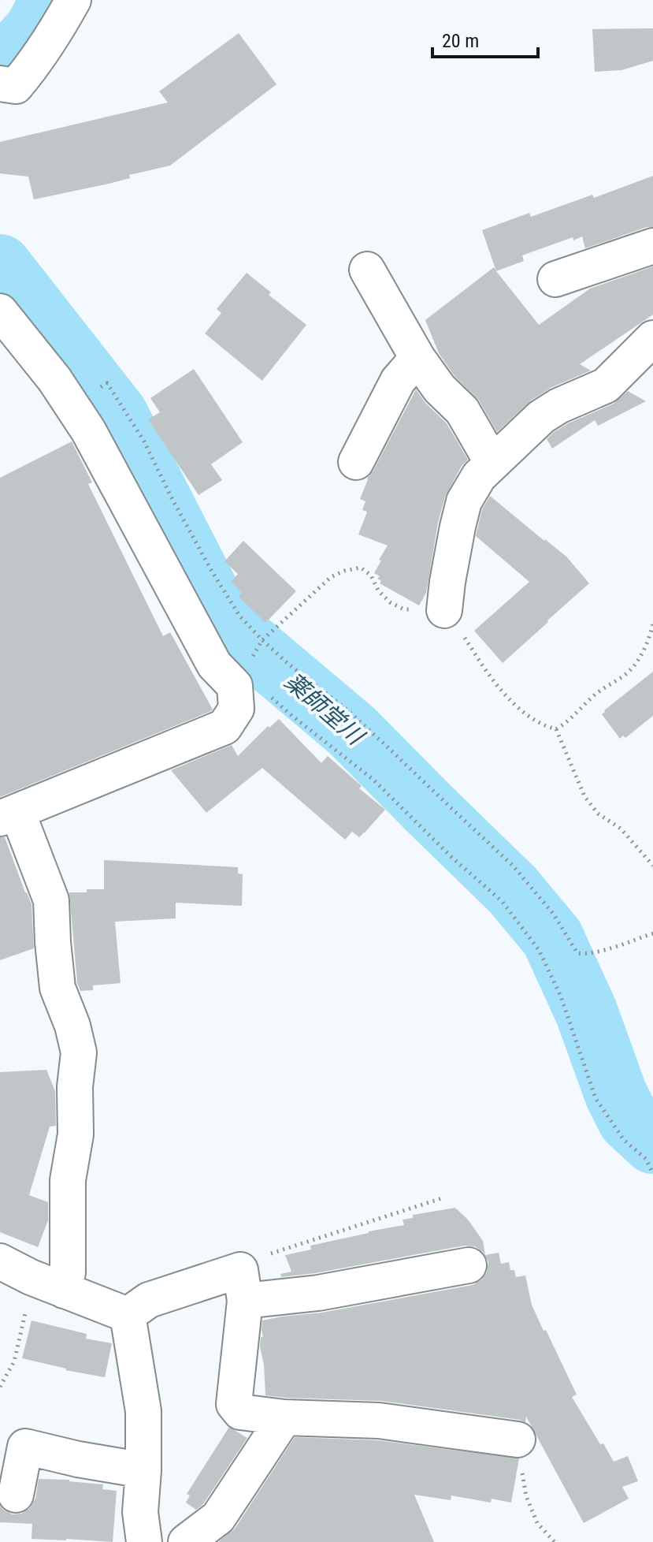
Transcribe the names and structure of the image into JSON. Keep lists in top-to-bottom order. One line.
{"water":["薬師堂川"],"scale_bar":"20 m"}
